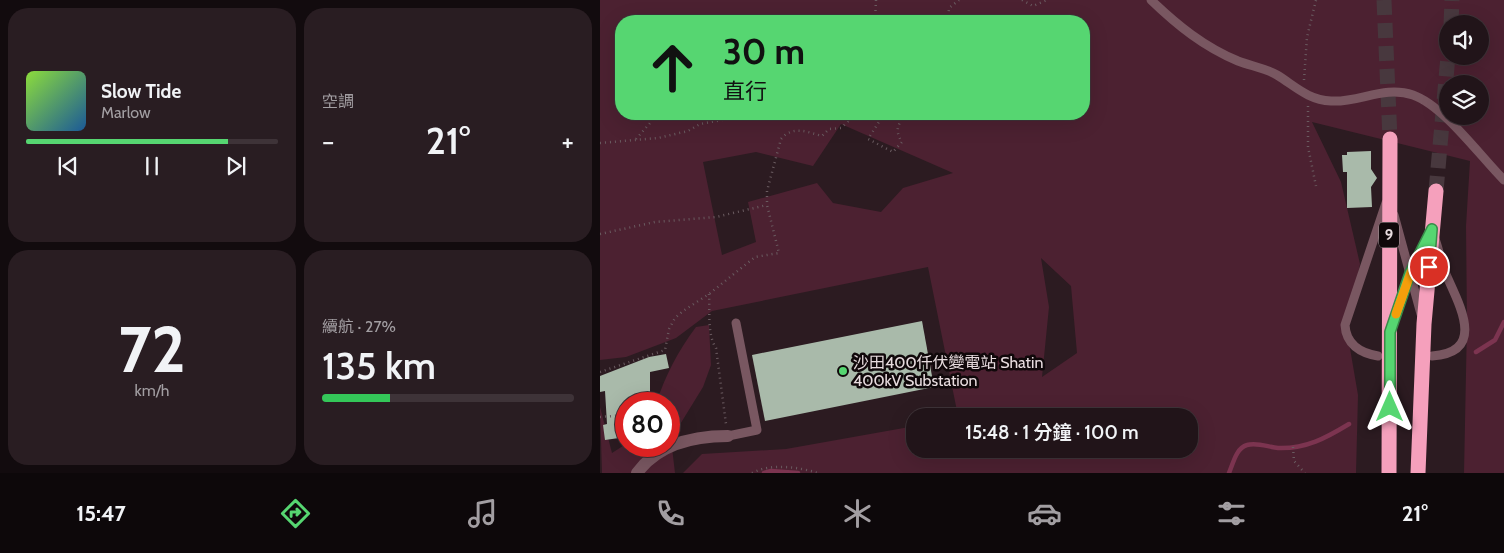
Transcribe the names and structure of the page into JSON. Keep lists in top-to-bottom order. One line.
{"streets":{"highway":["9"]},"places":["沙田400仟伏變電站 Shatin 400kV Substation"],"page":{"tile":["空調",["72","km/h"],["續航 · 27%","135 km"]],"turn":["30 m","直行"],"song":["Slow Tide","Marlow"],"heat":["−","21°","+"],"limit":"80","trip":"15:48 · 1 分鐘 · 100 m","tabs":["15:47","21°"]}}
